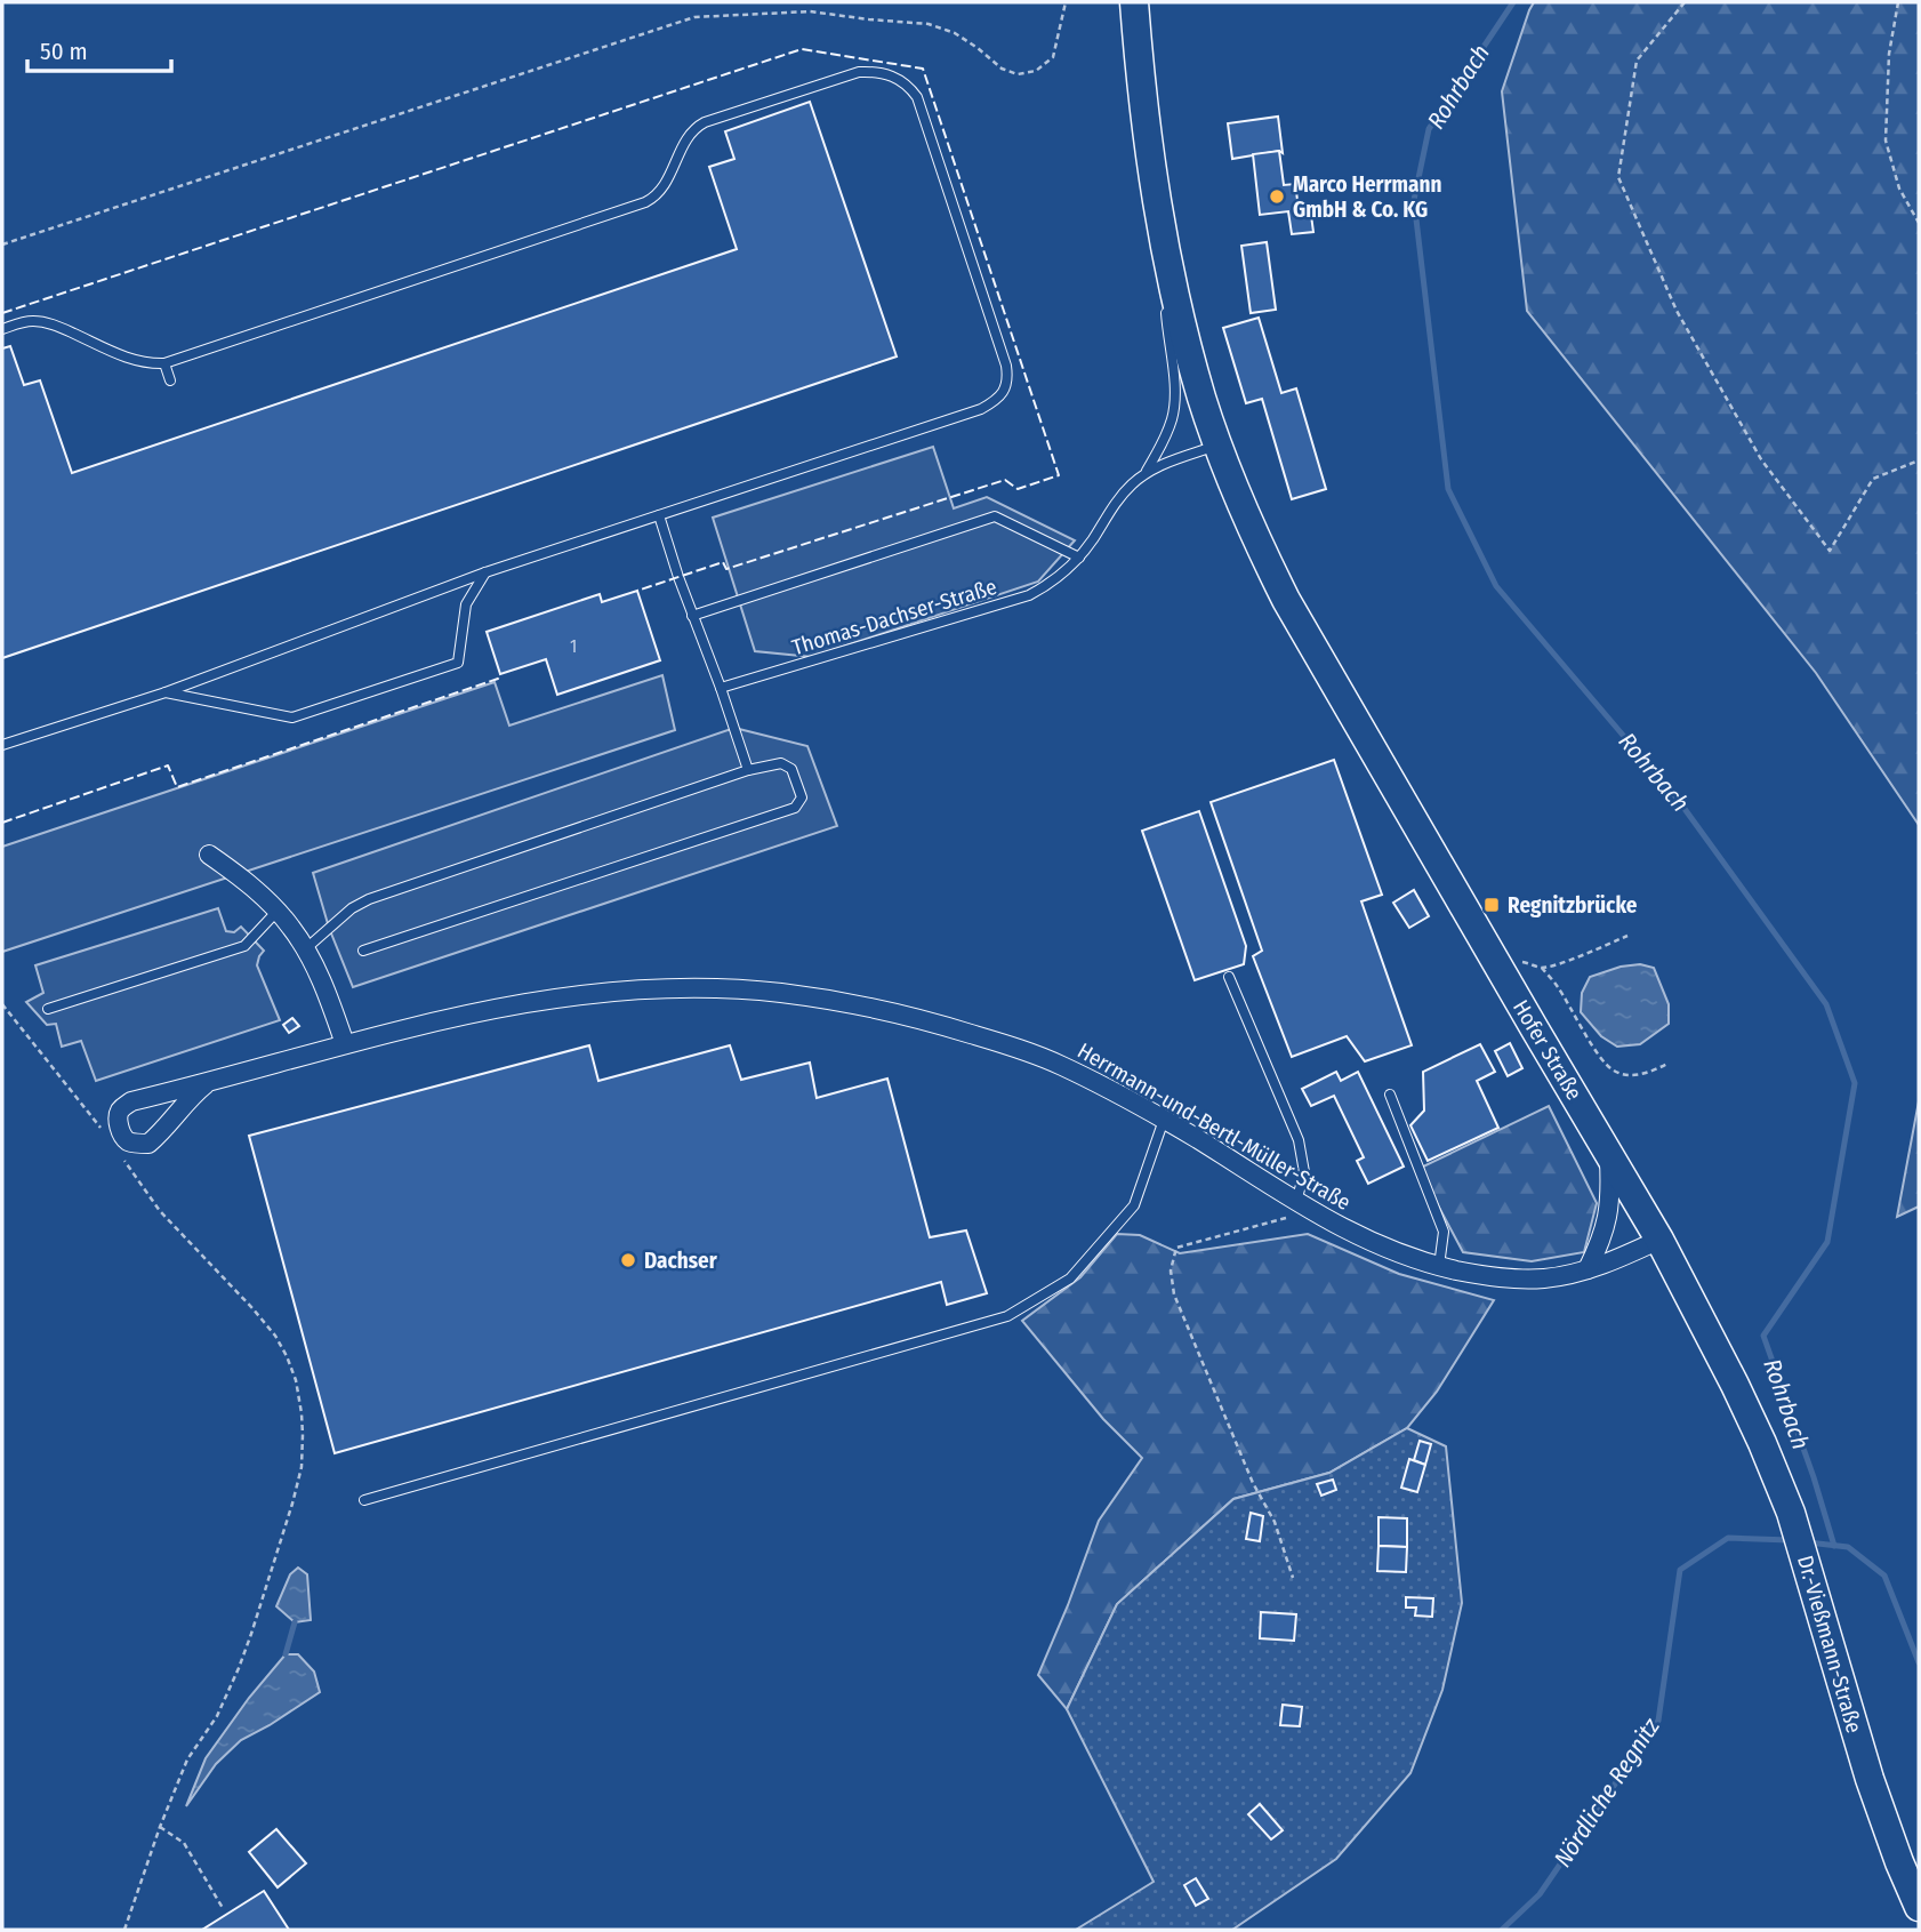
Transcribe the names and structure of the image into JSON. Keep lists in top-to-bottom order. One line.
{"streets":{"main road":["Hofer Straße","Dr.-Vießmann-Straße"],"street":["Herrmann-und-Bertl-Müller-Straße"],"lane":["Thomas-Dachser-Straße"]},"crossings":[["Hofer Straße","Herrmann-und-Bertl-Müller-Straße"],["Hofer Straße","Dr.-Vießmann-Straße"]],"water":["Rohrbach","Nördliche Regnitz"],"places":{"other":["Marco Herrmann GmbH & Co. KG","Dachser"],"transit":["Regnitzbrücke"]},"house_numbers":["1"],"scale_bar":"50 m"}
